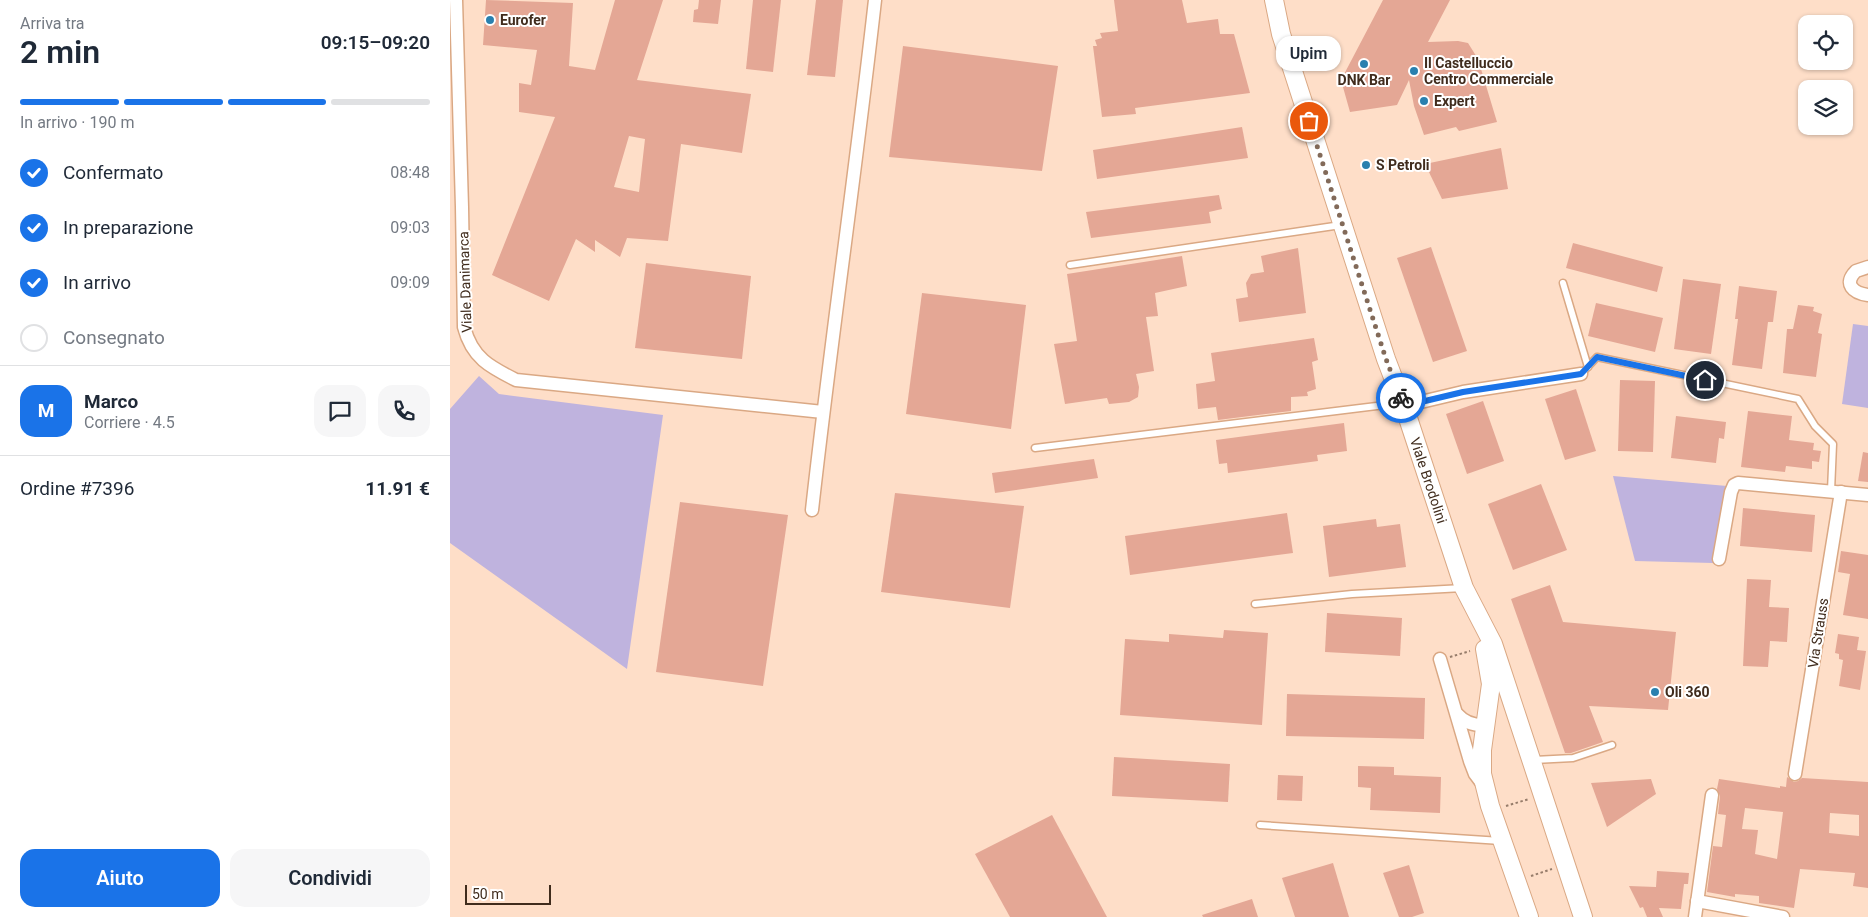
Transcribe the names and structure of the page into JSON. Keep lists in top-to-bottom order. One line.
{"streets":{"street":["Viale Danimarca","Viale Brodolini","Via Strauss"]},"places":["Eurofer","DNK Bar","Il Castelluccio Centro Commerciale","Expert","Upim","S Petroli","Oli 360"],"scale_bar":"50 m","page":{"heading":["2 min","Arriva tra","09:15–09:20"],"panel":["Marco","Corriere · 4.5","Ordine #7396","11.91 €"],"bubble":"Upim","bar":"In arrivo · 190 m","list":[["Confermato","08:48"],["In preparazione","09:03"],["In arrivo","09:09"],"Consegnato"],"round":"M","buttons":["Aiuto","Condividi"],"scale":"50 m"}}
